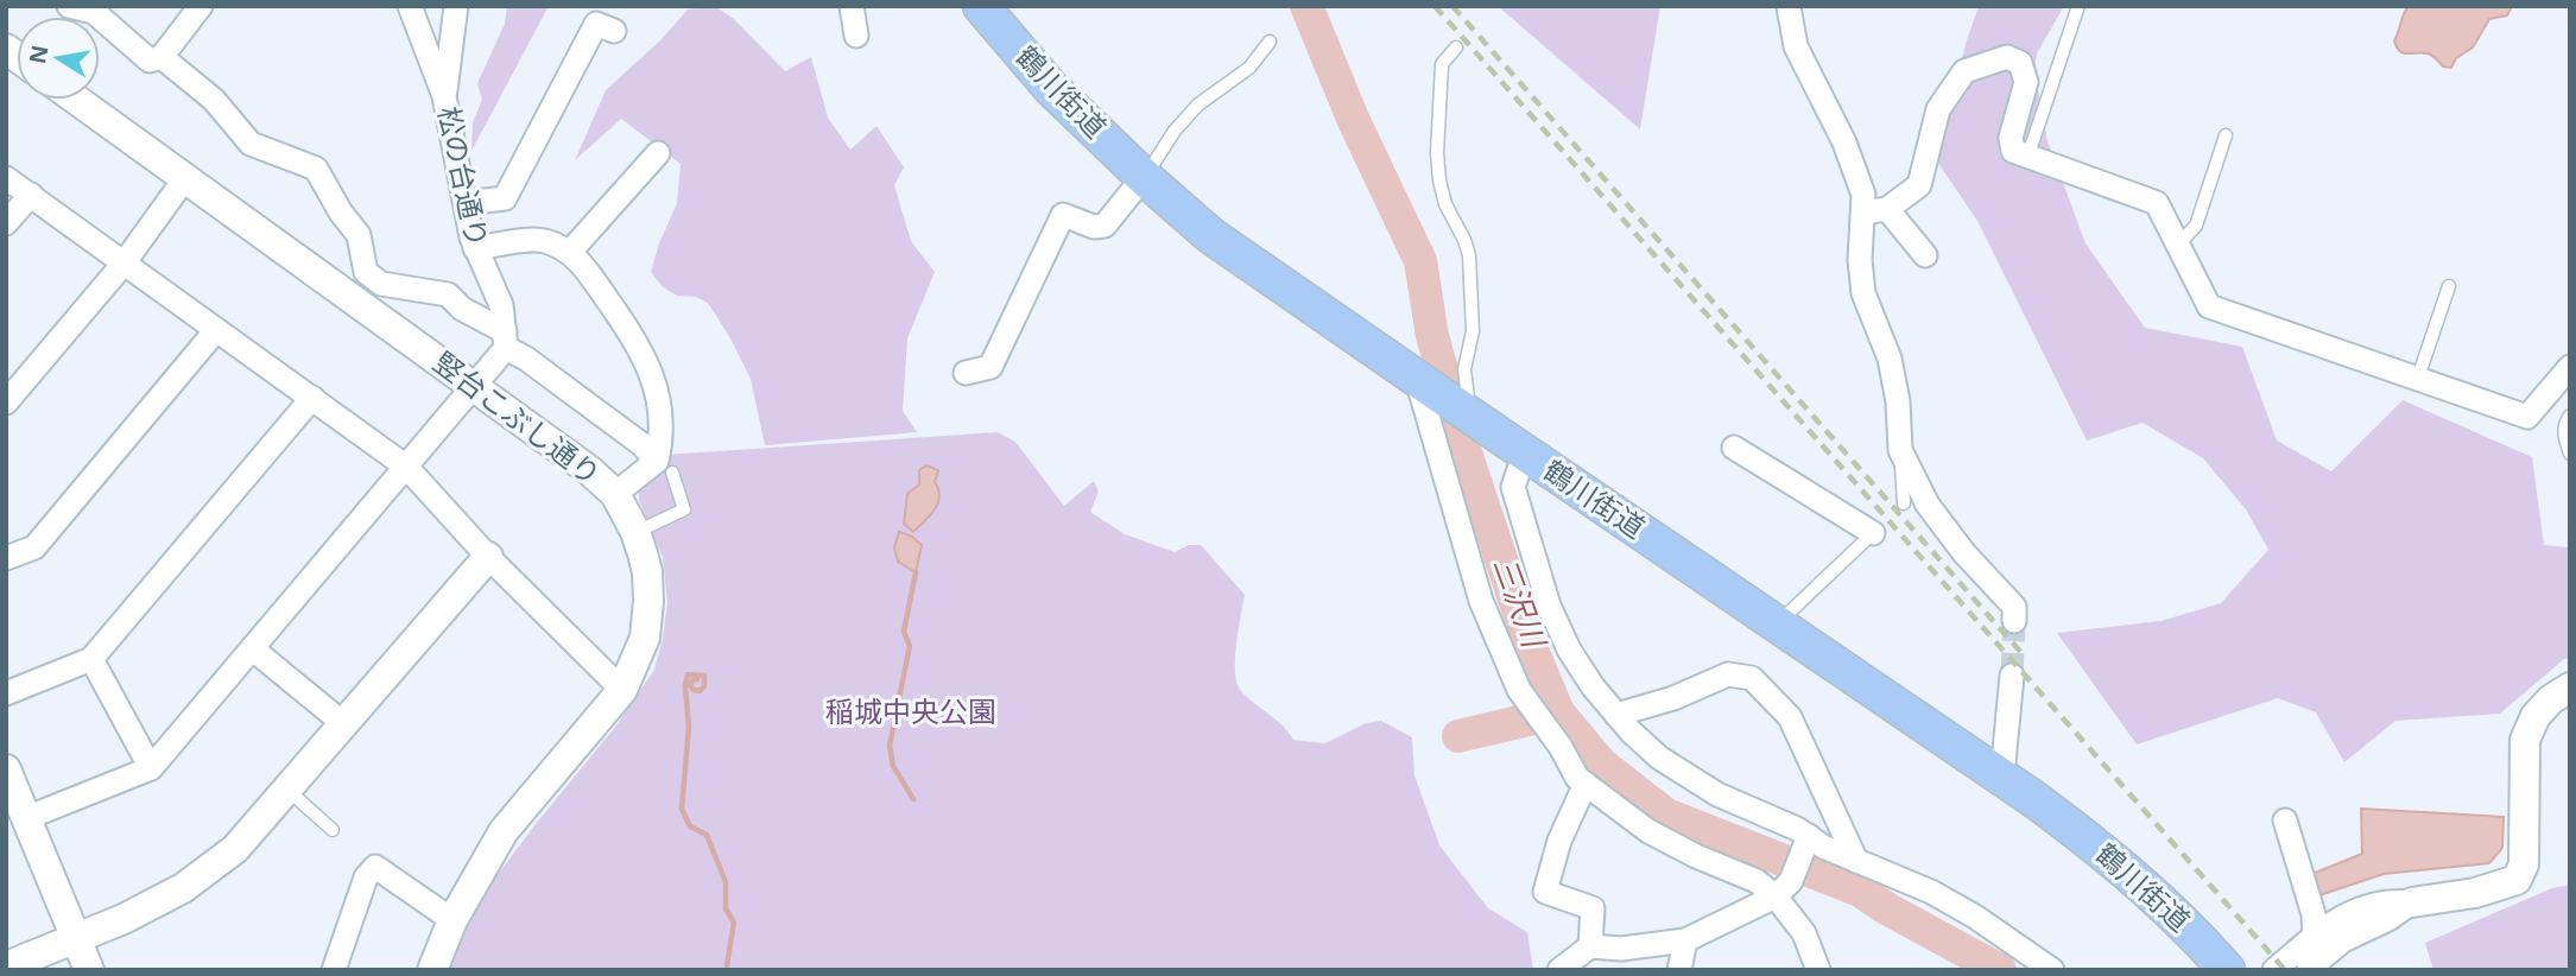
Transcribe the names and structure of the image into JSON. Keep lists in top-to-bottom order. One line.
{"streets":{"main road":["鶴川街道"],"street":["松の台通り","竪台こぶし通り"]},"water":["三沢川"],"parks":["稲城中央公園"],"north":"left"}
